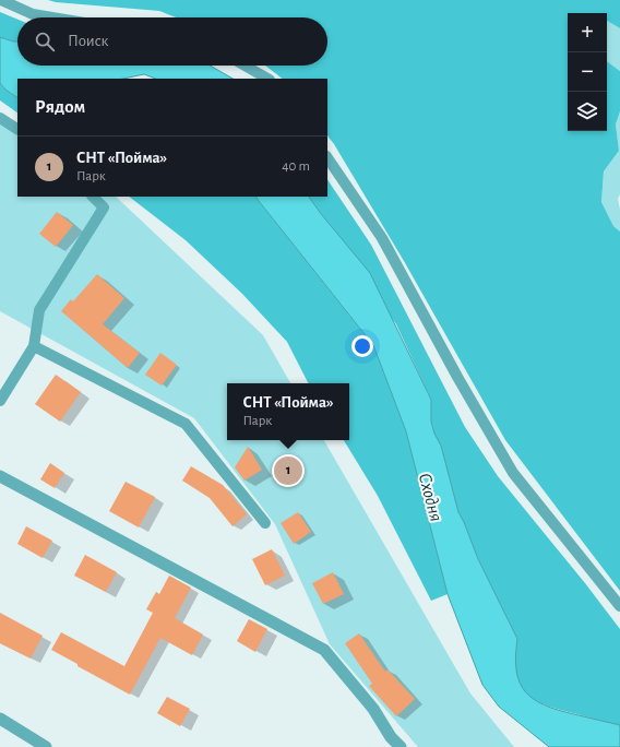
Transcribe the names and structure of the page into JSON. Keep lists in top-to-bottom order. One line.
{"water":["Сходня"],"page":{"map_buttons":["+","−"],"search":"Поиск","heading":"Рядом","list":[{"mark":"1","name":"СНТ «Пойма»","note":"Парк","value":"40 m"}],"popup":["СНТ «Пойма»","Парк"],"pins":"1"}}
